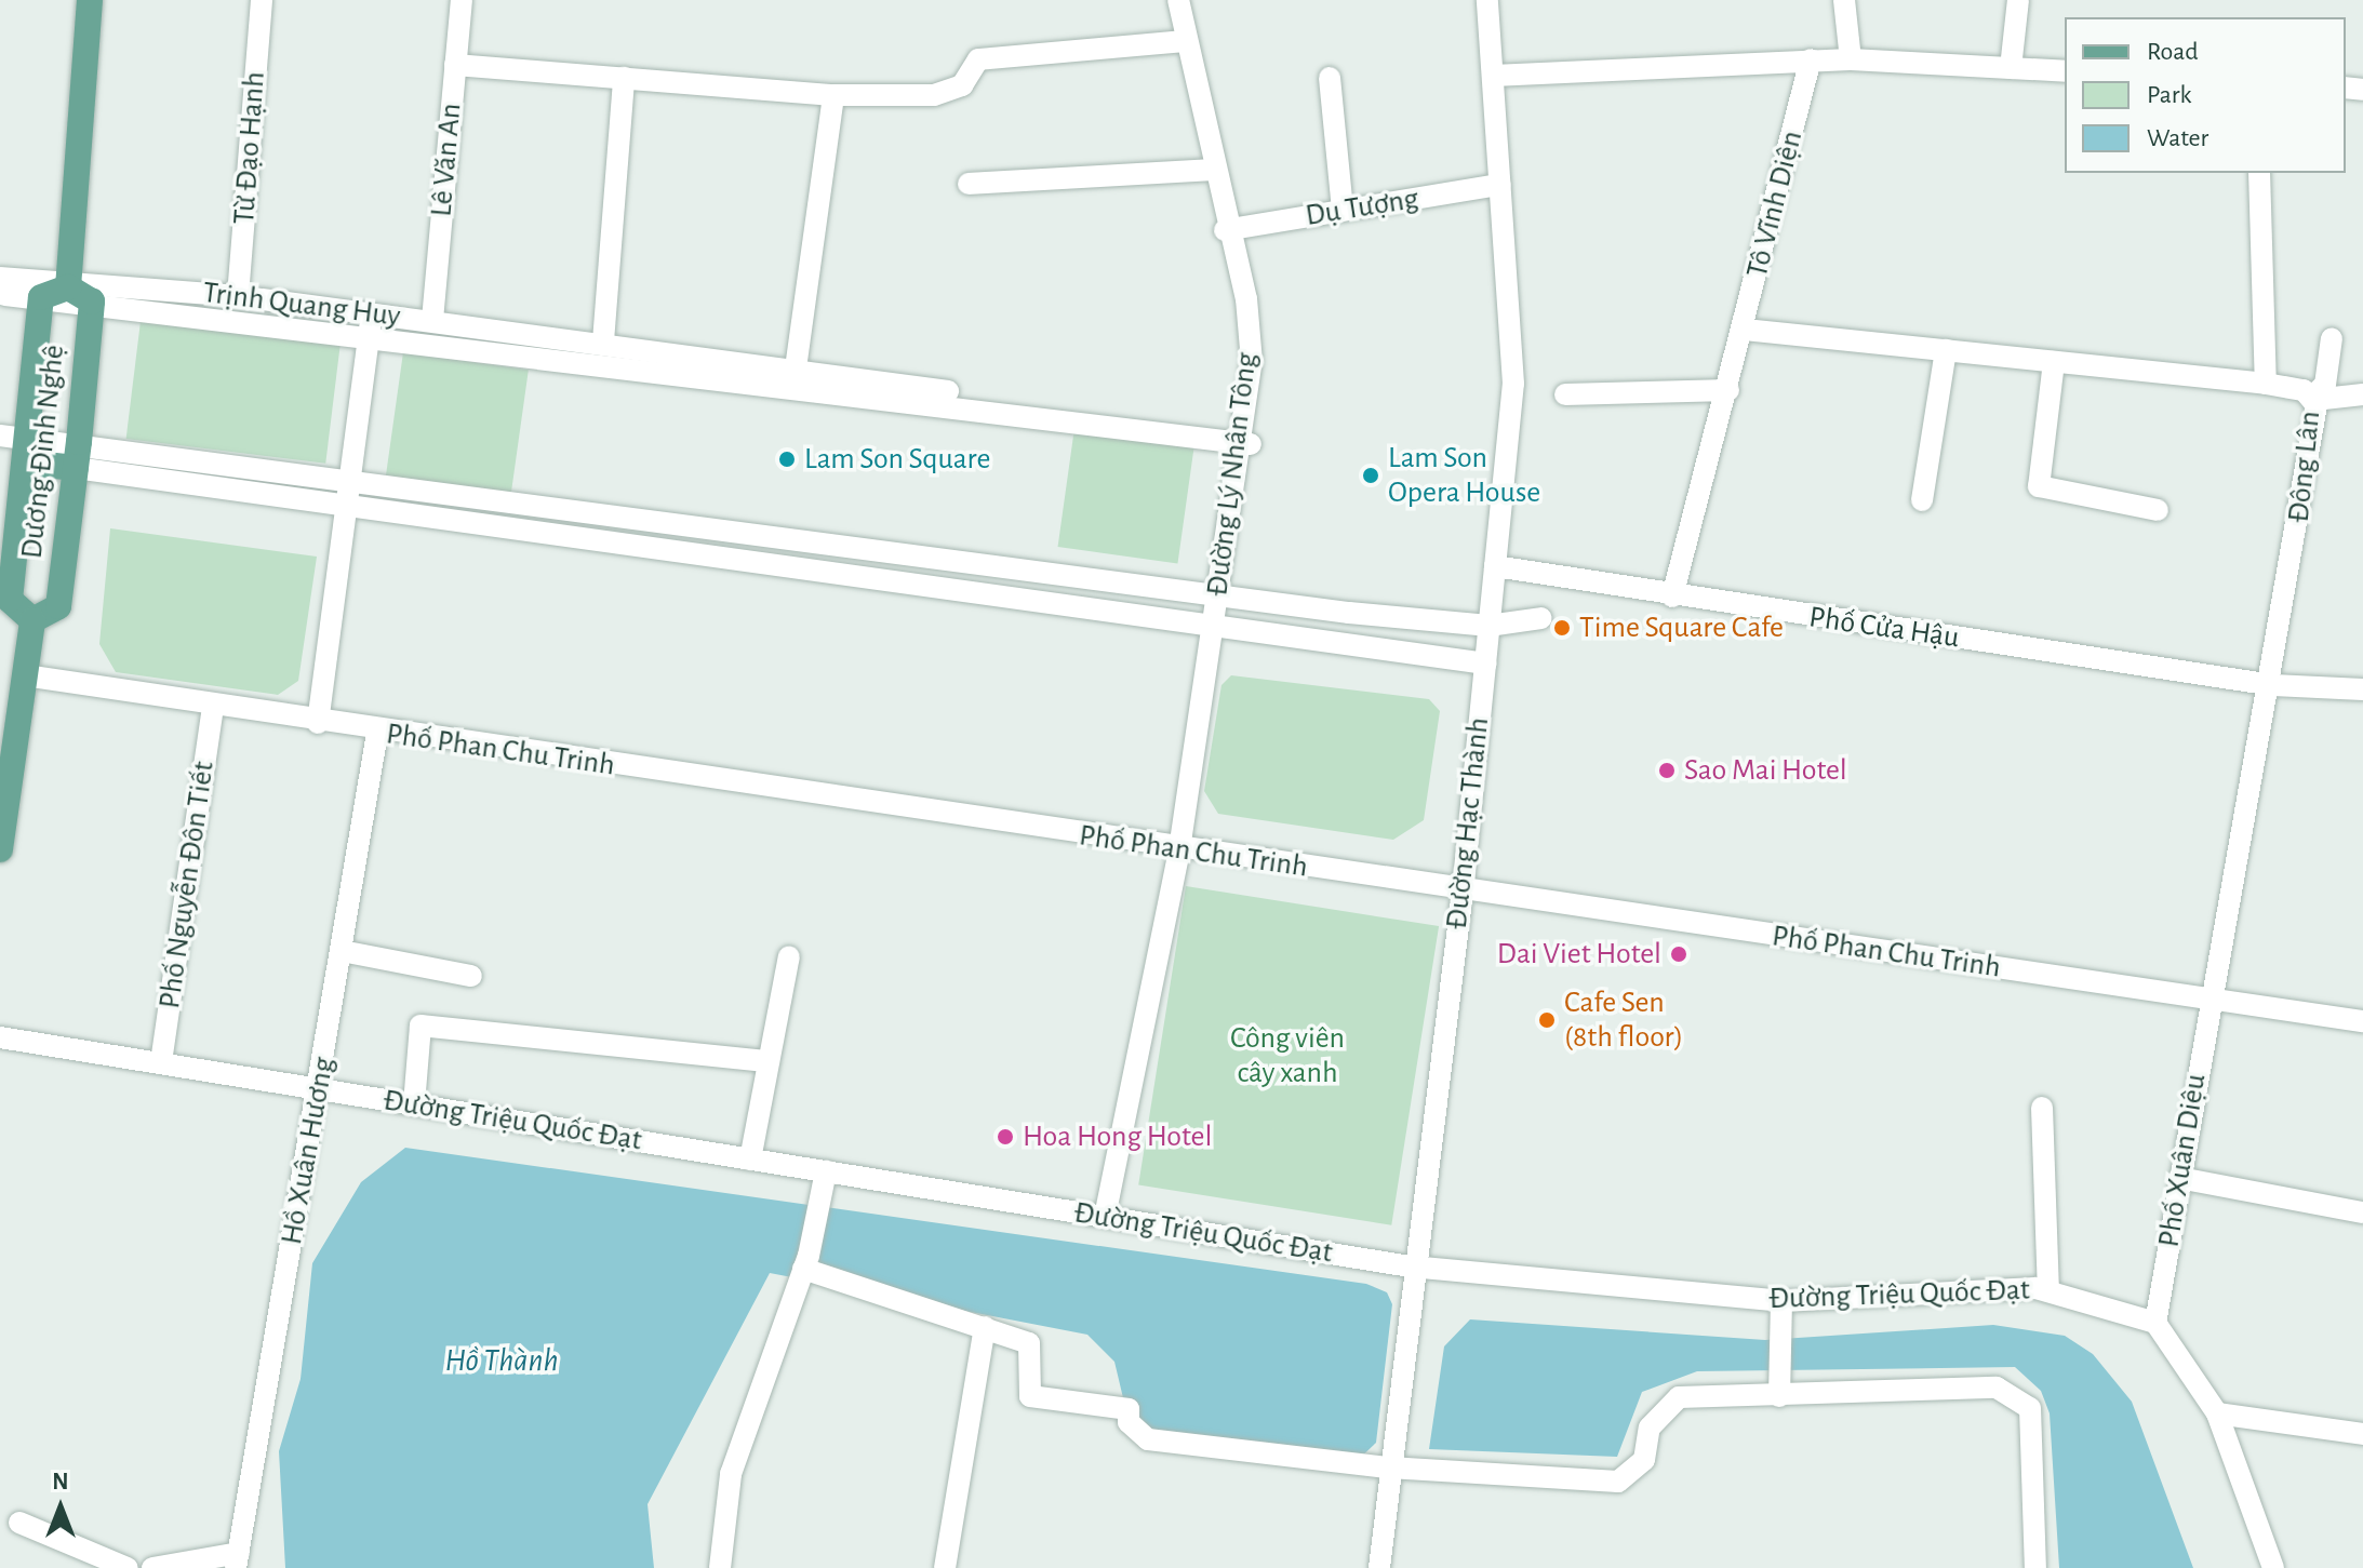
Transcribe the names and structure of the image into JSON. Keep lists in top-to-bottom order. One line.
{"streets":{"main road":["Dương Đình Nghệ"],"street":["Từ Đạo Hạnh","Lê Văn An","Tô Vĩnh Diện","Dụ Tượng","Trịnh Quang Huy","Đông Lân","Đường Lý Nhân Tông","Phố Cửa Hậu","Phố Phan Chu Trinh","Đường Hạc Thành","Phố Nguyễn Đôn Tiết","Đường Triệu Quốc Đạt","Hồ Xuân Hương","Phố Xuân Diệu"]},"crossings":[["Từ Đạo Hạnh","Trịnh Quang Huy"],["Lê Văn An","Trịnh Quang Huy"],["Tô Vĩnh Diện","Đông Lân"],["Tô Vĩnh Diện","Phố Cửa Hậu"],["Dụ Tượng","Đường Lý Nhân Tông"],["Dụ Tượng","Đường Hạc Thành"],["Trịnh Quang Huy","Đường Lý Nhân Tông"],["Đông Lân","Phố Cửa Hậu"],["Đông Lân","Phố Phan Chu Trinh"],["Đông Lân","Phố Xuân Diệu"],["Đường Lý Nhân Tông","Phố Phan Chu Trinh"],["Đường Lý Nhân Tông","Đường Triệu Quốc Đạt"],["Phố Cửa Hậu","Đường Hạc Thành"],["Phố Phan Chu Trinh","Đường Hạc Thành"],["Phố Phan Chu Trinh","Phố Nguyễn Đôn Tiết"],["Phố Phan Chu Trinh","Hồ Xuân Hương"],["Phố Phan Chu Trinh","Phố Xuân Diệu"],["Đường Hạc Thành","Đường Triệu Quốc Đạt"],["Phố Nguyễn Đôn Tiết","Đường Triệu Quốc Đạt"],["Đường Triệu Quốc Đạt","Hồ Xuân Hương"],["Đường Triệu Quốc Đạt","Phố Xuân Diệu"]],"water":["Hồ Thành"],"parks":["Công viên cây xanh"],"places":["Lam Son Square","Lam Son Opera House","Time Square Cafe","Sao Mai Hotel","Dai Viet Hotel","Cafe Sen (8th floor)","Hoa Hong Hotel"],"legend":["Road","Park","Water"],"north":"top"}
